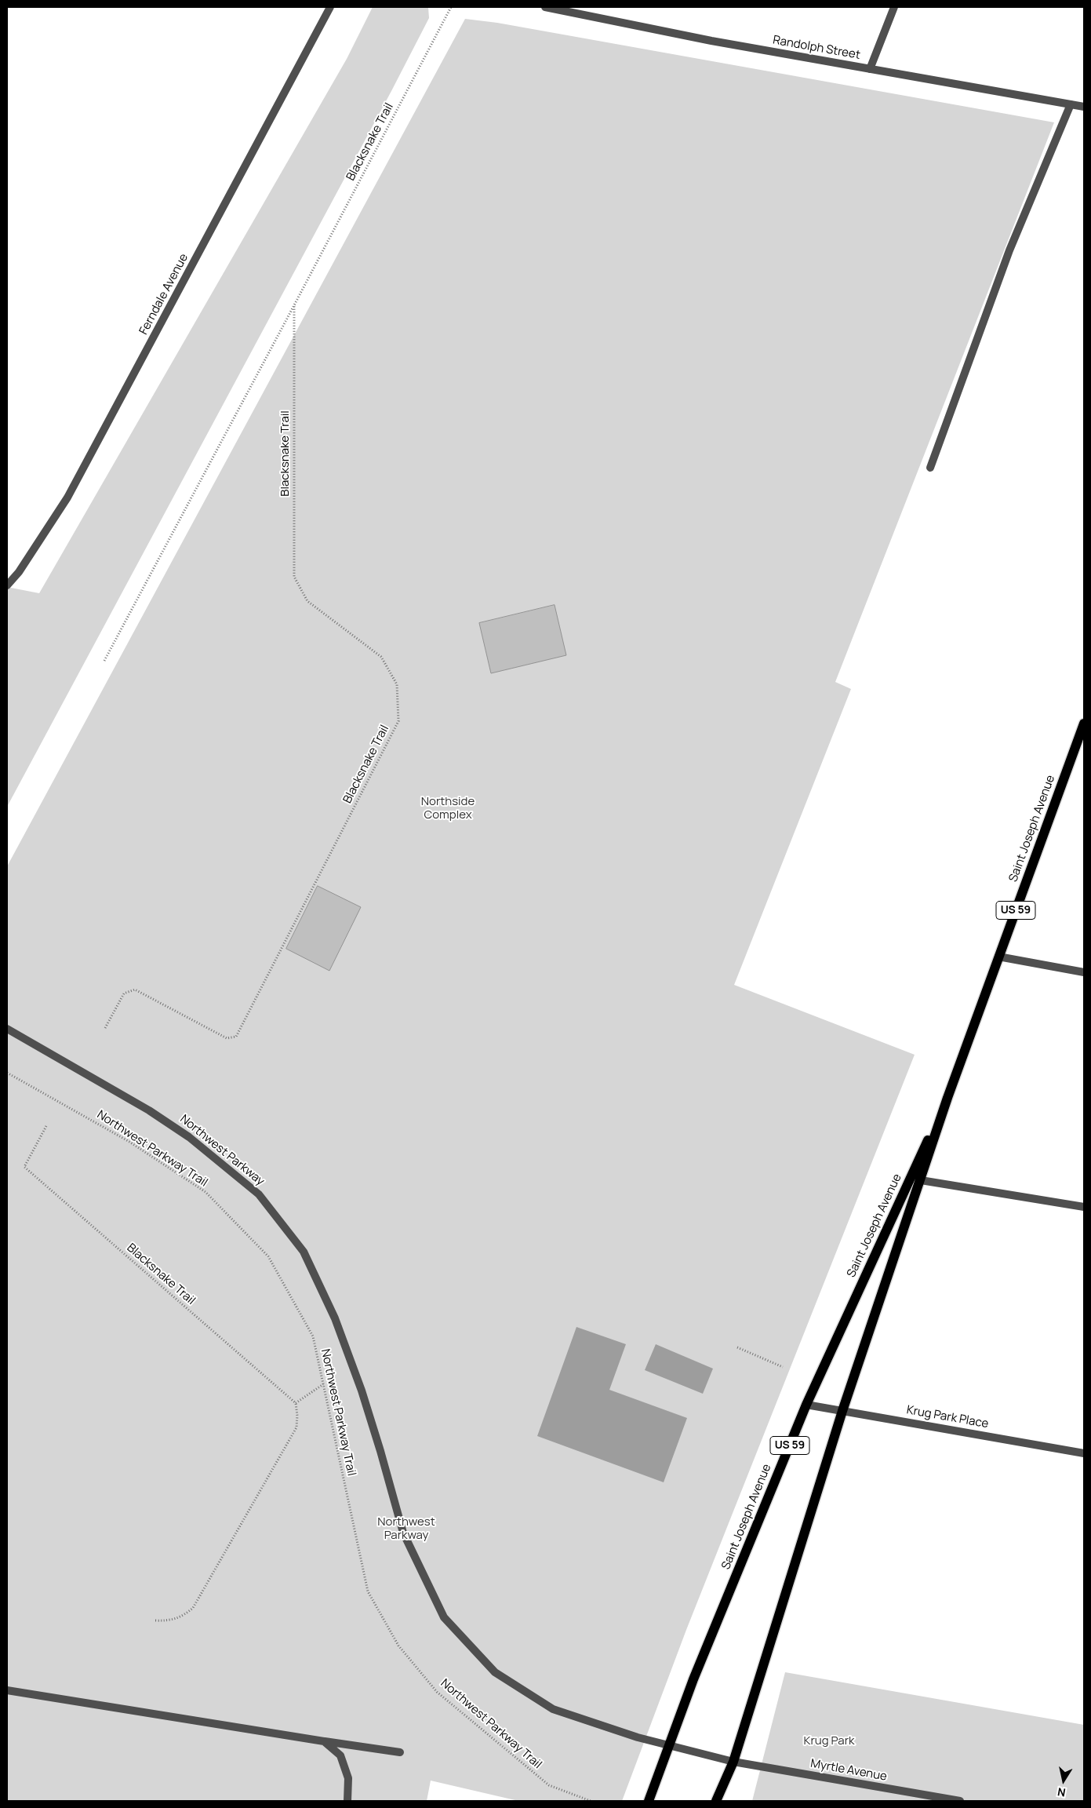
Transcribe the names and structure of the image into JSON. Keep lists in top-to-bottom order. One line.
{"streets":{"main road":["Saint Joseph Avenue","US 59"],"street":["Randolph Street","Ferndale Avenue","Northwest Parkway","Krug Park Place","Myrtle Avenue"],"path":["Blacksnake Trail","Northwest Parkway Trail"]},"crossings":[["Saint Joseph Avenue","Northwest Parkway"],["Saint Joseph Avenue","Krug Park Place"],["Saint Joseph Avenue","Myrtle Avenue"],["Northwest Parkway","Myrtle Avenue"]],"parks":["Northside Complex","Northwest Parkway","Krug Park"],"north":"bottom"}
